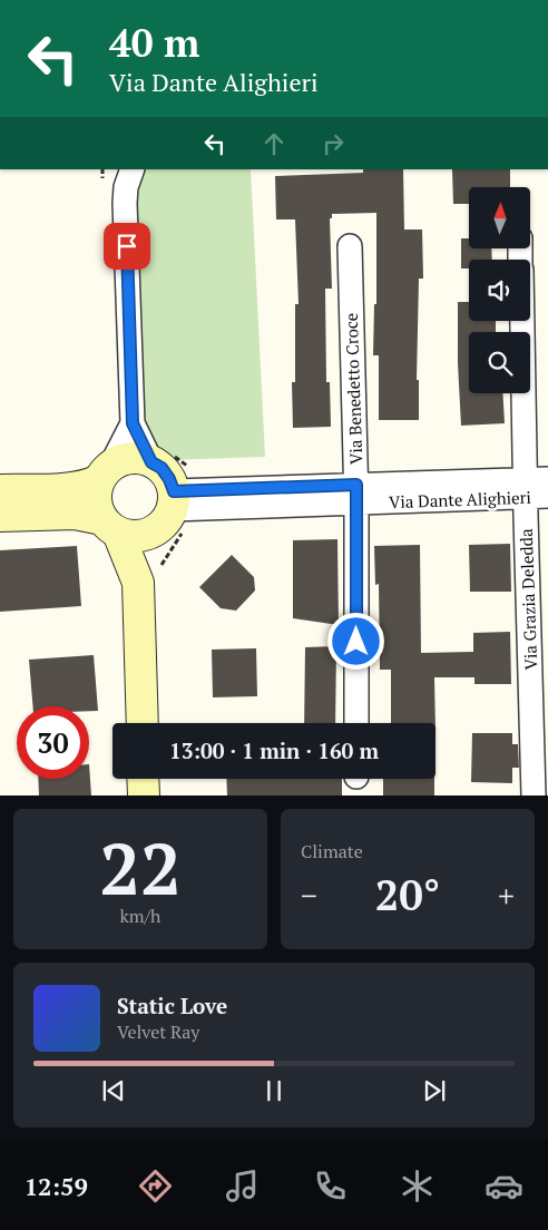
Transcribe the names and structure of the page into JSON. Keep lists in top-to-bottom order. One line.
{"streets":{"street":["Via Benedetto Croce","Via Dante Alighieri","Via Grazia Deledda"]},"crossings":[["Via Benedetto Croce","Via Dante Alighieri"],["Via Dante Alighieri","Via Grazia Deledda"]],"north":"top","page":{"turn":["40 m","Via Dante Alighieri"],"limit":"30","trip":"13:00 · 1 min · 160 m","tile":[["22","km/h"],"Climate"],"heat":["−","20°","+"],"song":["Static Love","Velvet Ray"],"tabs":"12:59"}}
